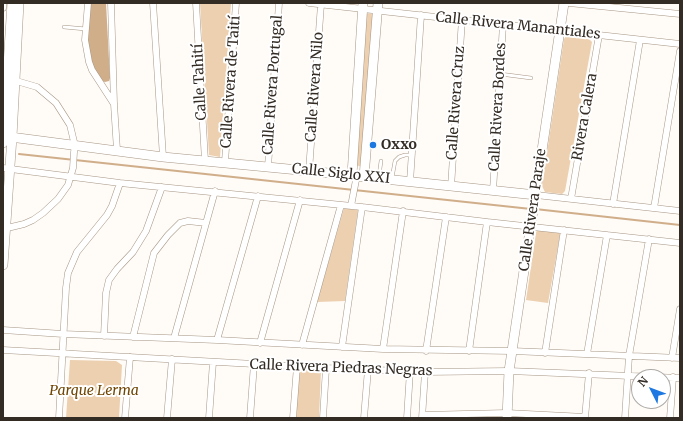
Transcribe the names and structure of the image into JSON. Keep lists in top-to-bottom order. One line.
{"streets":{"street":["Calle Rivera Manantiales","Calle Tahití","Calle Rivera de Taití","Calle Rivera Portugal","Calle Rivera Nilo","Calle Rivera Cruz","Calle Rivera Bordes","Rivera Calera","Calle Siglo XXI","Calle Rivera Paraje","Calle Rivera Piedras Negras"]},"crossings":[["Calle Rivera Manantiales","Calle Rivera Nilo"],["Calle Rivera Manantiales","Calle Rivera Cruz"],["Calle Rivera Manantiales","Calle Rivera Bordes"],["Calle Rivera Manantiales","Rivera Calera"],["Calle Rivera Manantiales","Calle Rivera Paraje"],["Calle Tahití","Calle Siglo XXI"],["Calle Rivera de Taití","Calle Siglo XXI"],["Calle Rivera Portugal","Calle Siglo XXI"],["Calle Rivera Nilo","Calle Siglo XXI"],["Calle Rivera Cruz","Calle Siglo XXI"],["Calle Rivera Bordes","Calle Siglo XXI"],["Rivera Calera","Calle Siglo XXI"],["Calle Siglo XXI","Calle Rivera Paraje"],["Calle Rivera Paraje","Calle Rivera Piedras Negras"]],"parks":["Parque Lerma"],"places":["Oxxo"],"north":"top left"}
